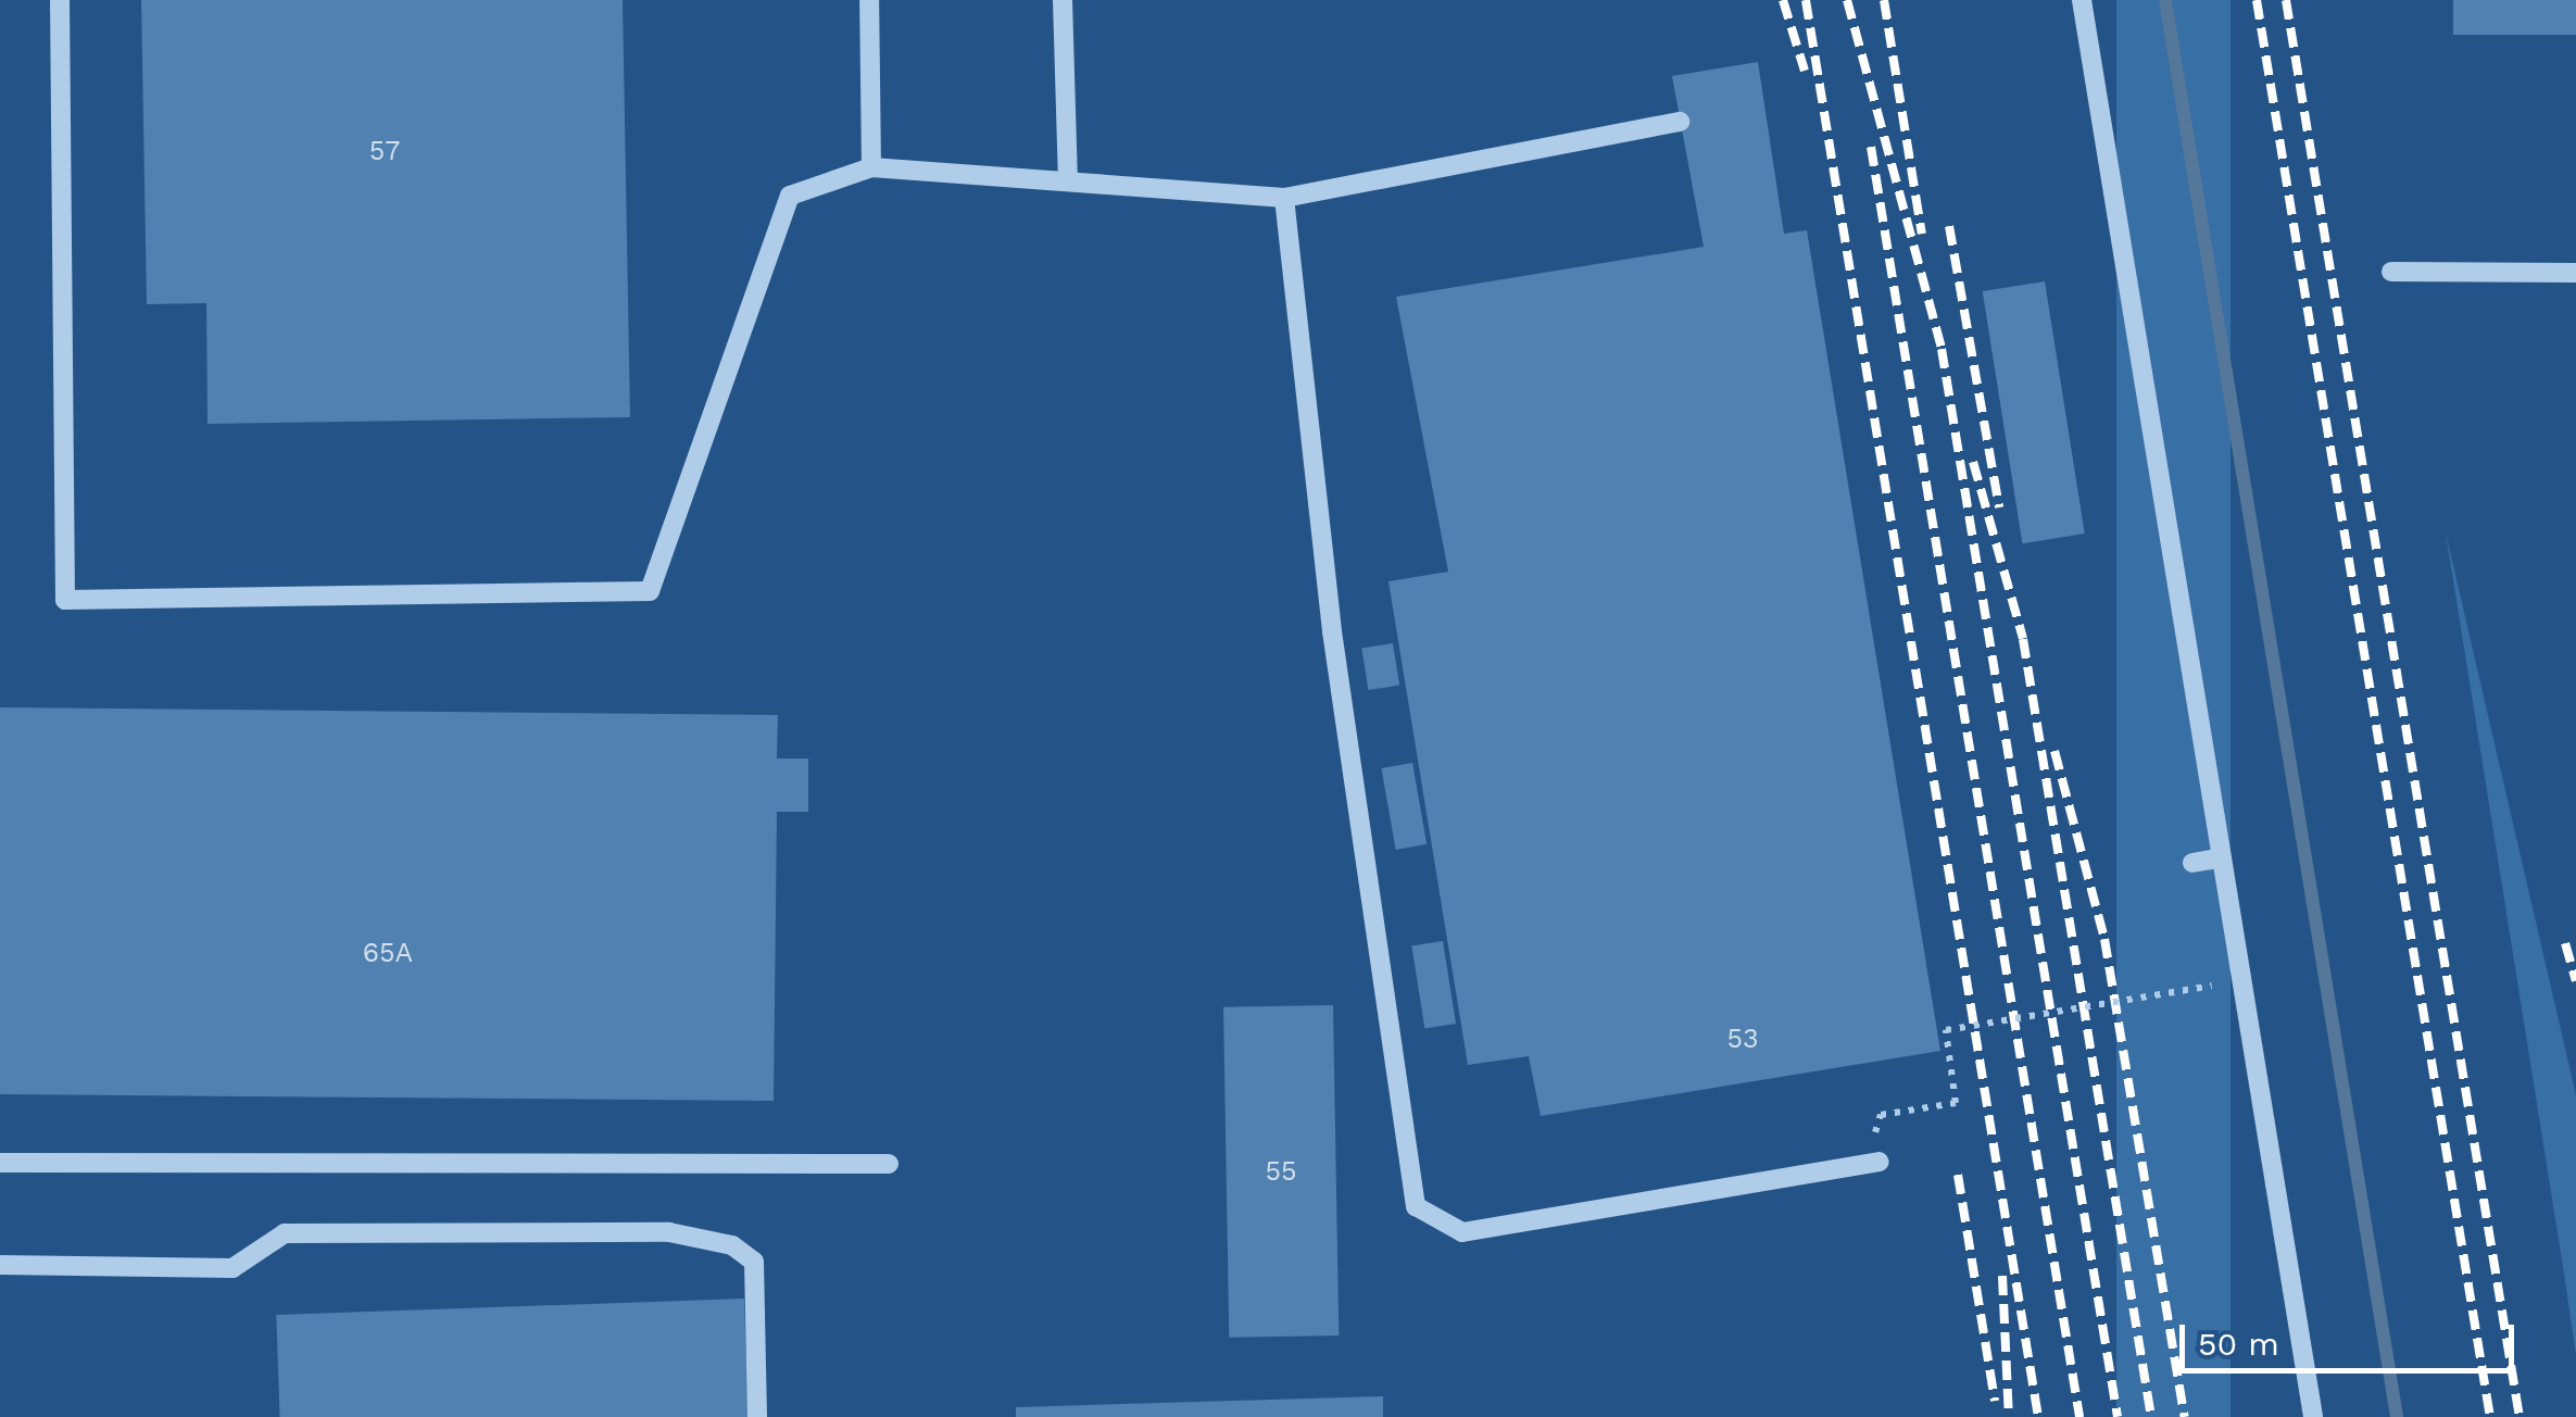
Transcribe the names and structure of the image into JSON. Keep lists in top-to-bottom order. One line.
{"house_numbers":["57","65A","53","55"],"scale_bar":"50 m"}
